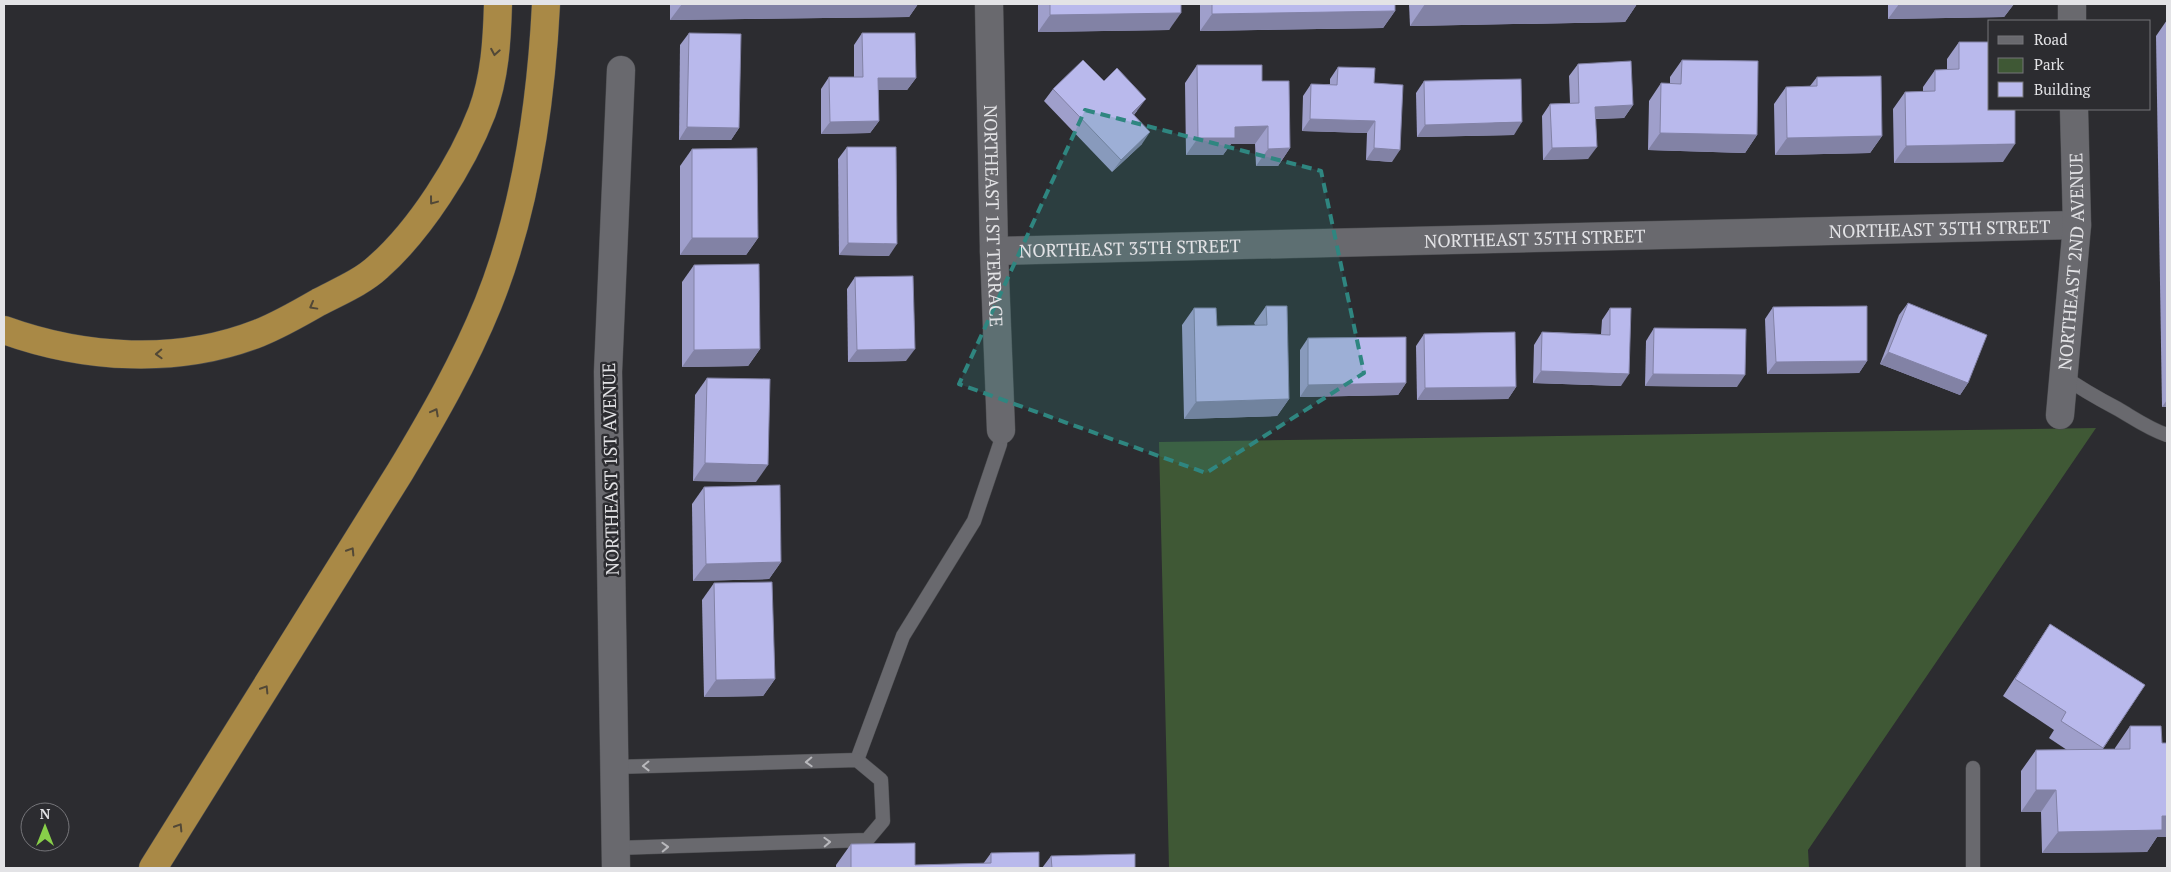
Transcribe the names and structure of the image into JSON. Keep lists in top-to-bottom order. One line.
{"streets":{"street":["NORTHEAST 1ST TERRACE","NORTHEAST 35TH STREET","NORTHEAST 2ND AVENUE","NORTHEAST 1ST AVENUE"]},"crossings":[["NORTHEAST 1ST TERRACE","NORTHEAST 35TH STREET"],["NORTHEAST 35TH STREET","NORTHEAST 2ND AVENUE"]],"legend":["Road","Park","Building"],"north":"top"}
